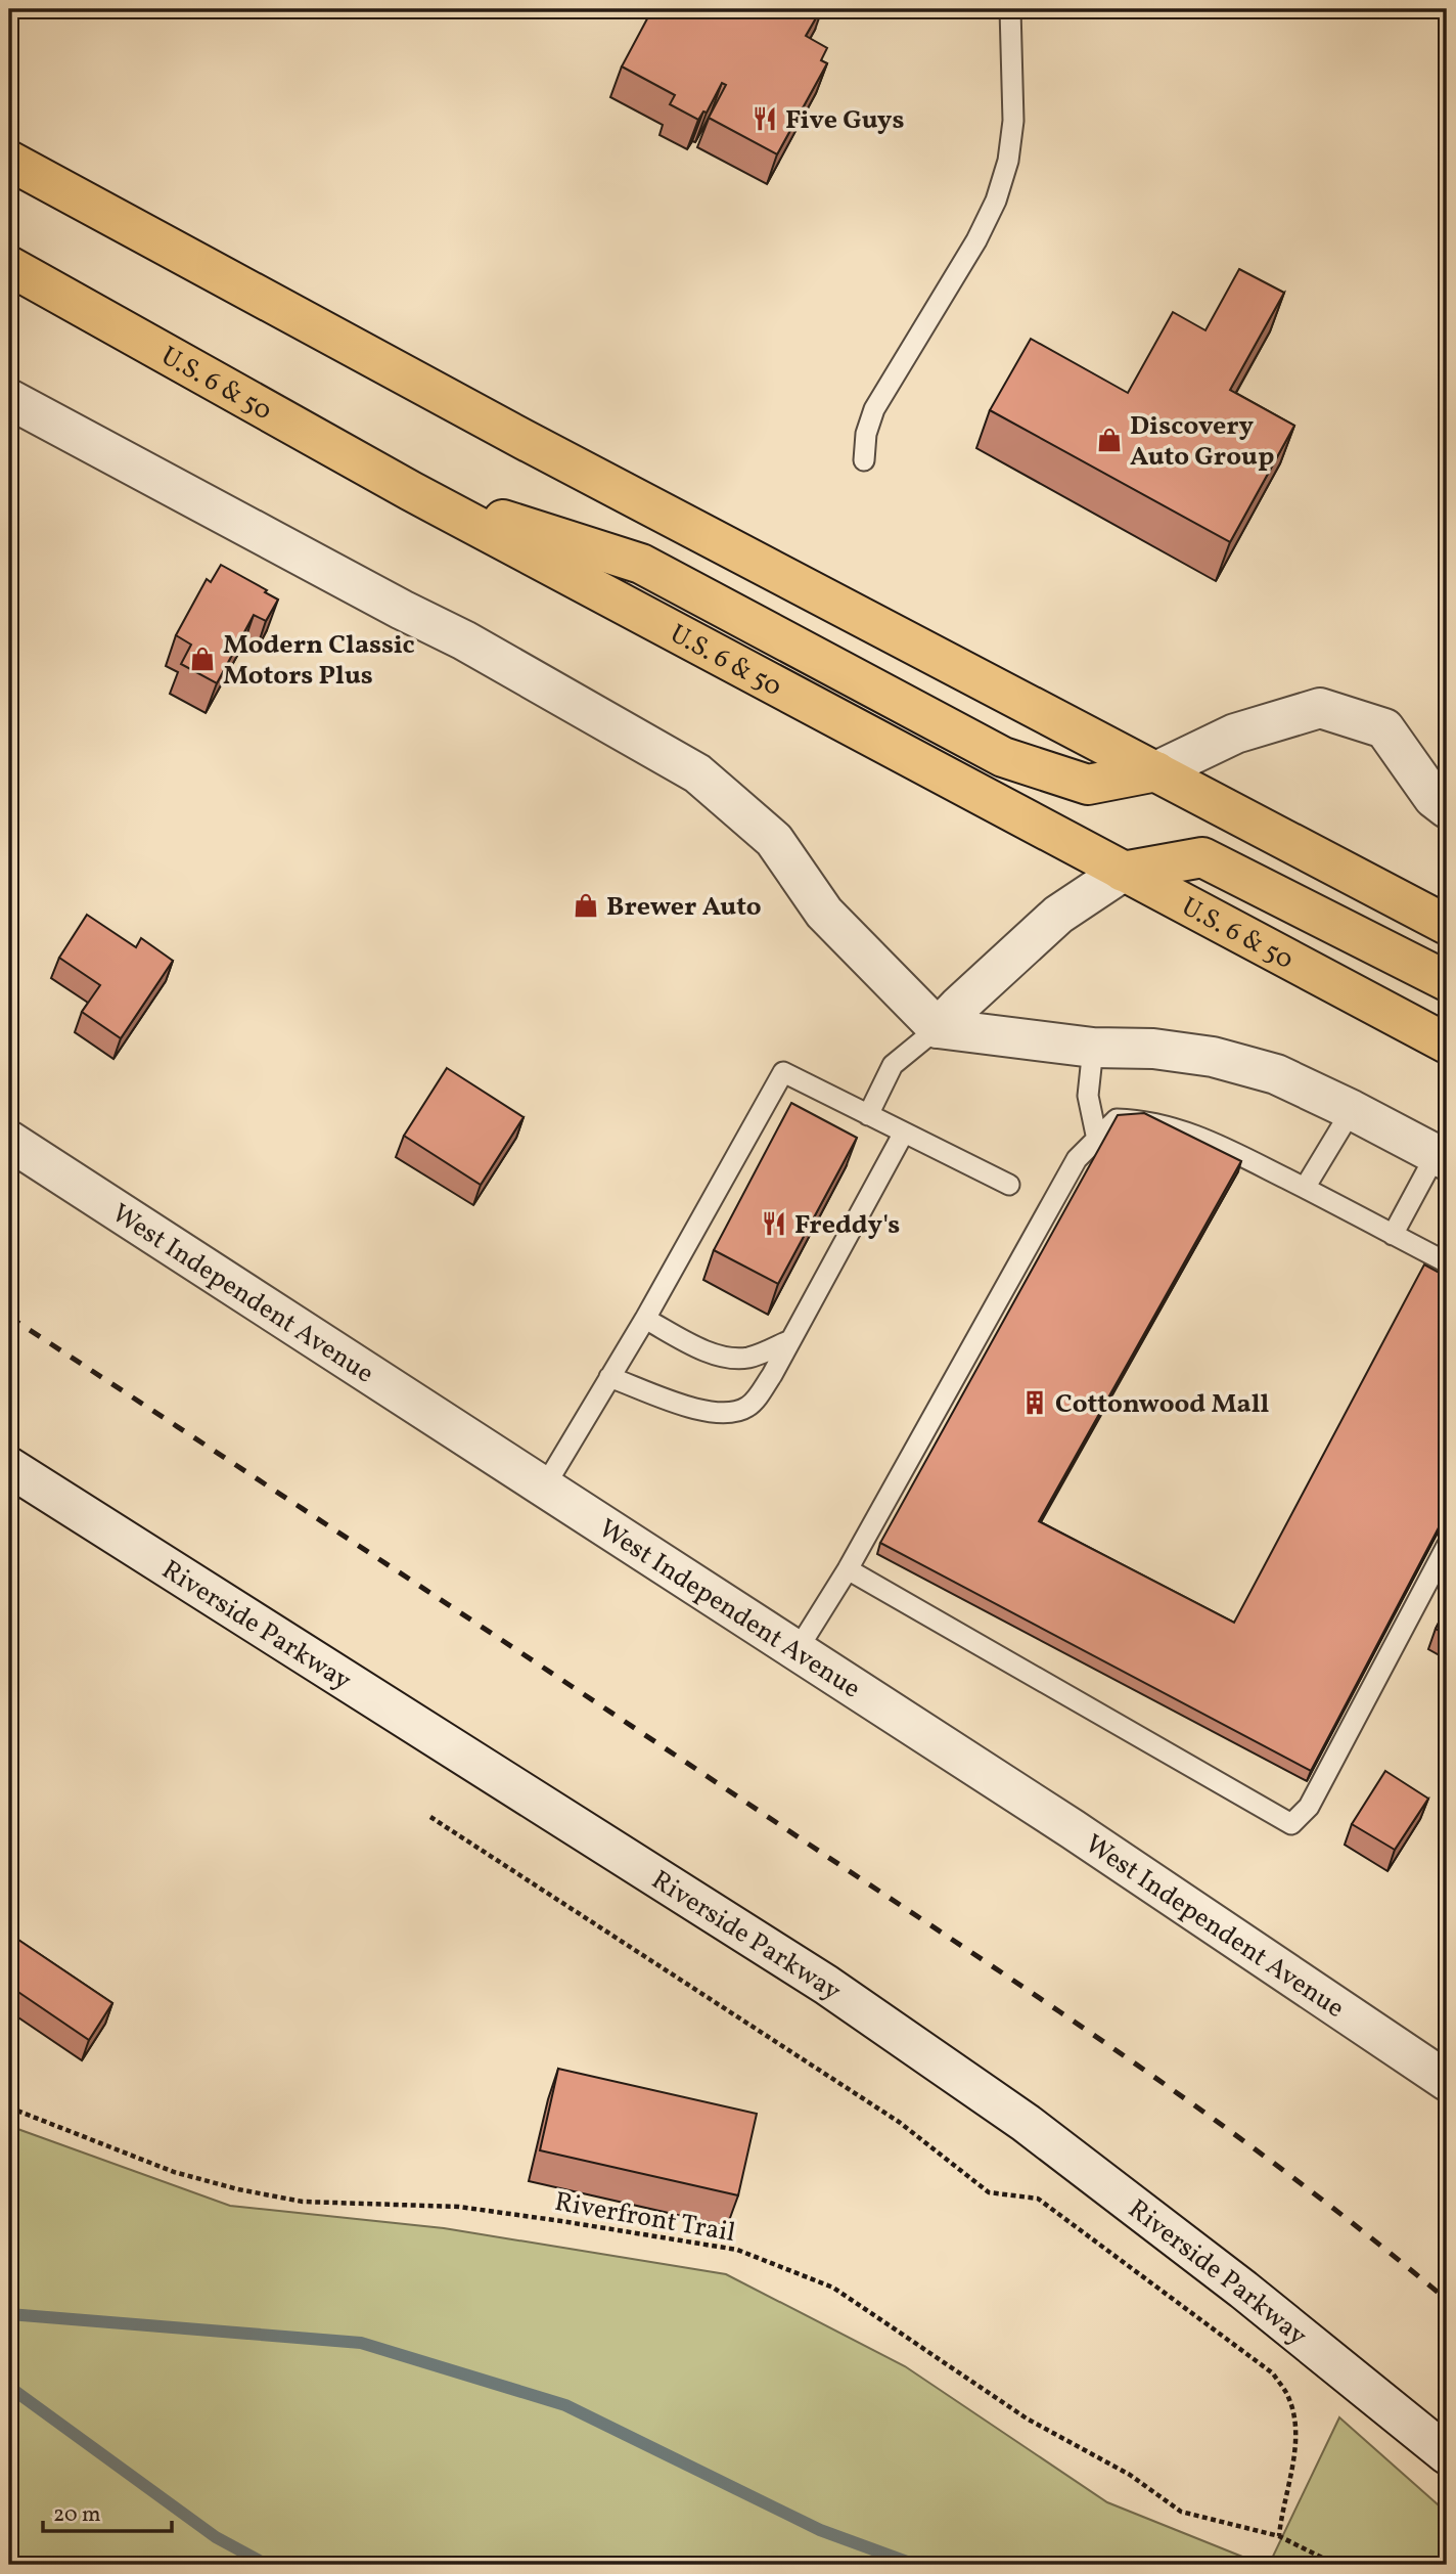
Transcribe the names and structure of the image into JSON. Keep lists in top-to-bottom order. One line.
{"streets":{"highway":["U.S. 6 & 50"],"street":["West Independent Avenue","Riverside Parkway"],"path":["Riverfront Trail"]},"places":{"restaurant":["Five Guys","Freddy's"],"shop":["Discovery Auto Group","Modern Classic Motors Plus","Brewer Auto"],"building":["Cottonwood Mall"]},"scale_bar":"20 m"}
